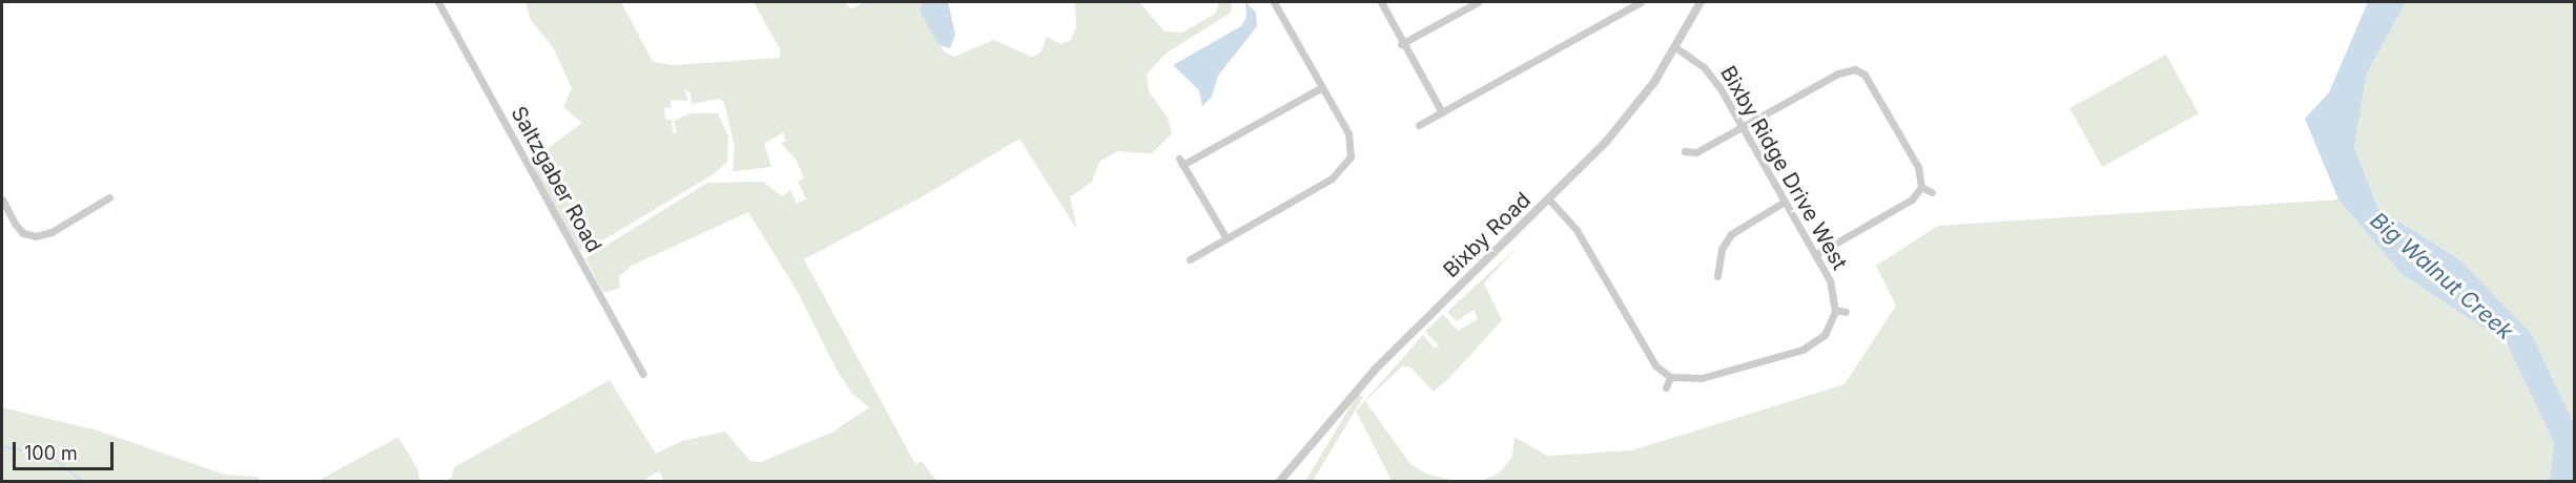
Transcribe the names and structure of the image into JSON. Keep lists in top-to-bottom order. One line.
{"streets":{"street":["Bixby Ridge Drive West","Saltzgaber Road","Bixby Road"]},"crossings":[["Bixby Ridge Drive West","Bixby Road"]],"water":["Big Walnut Creek"],"scale_bar":"100 m"}
